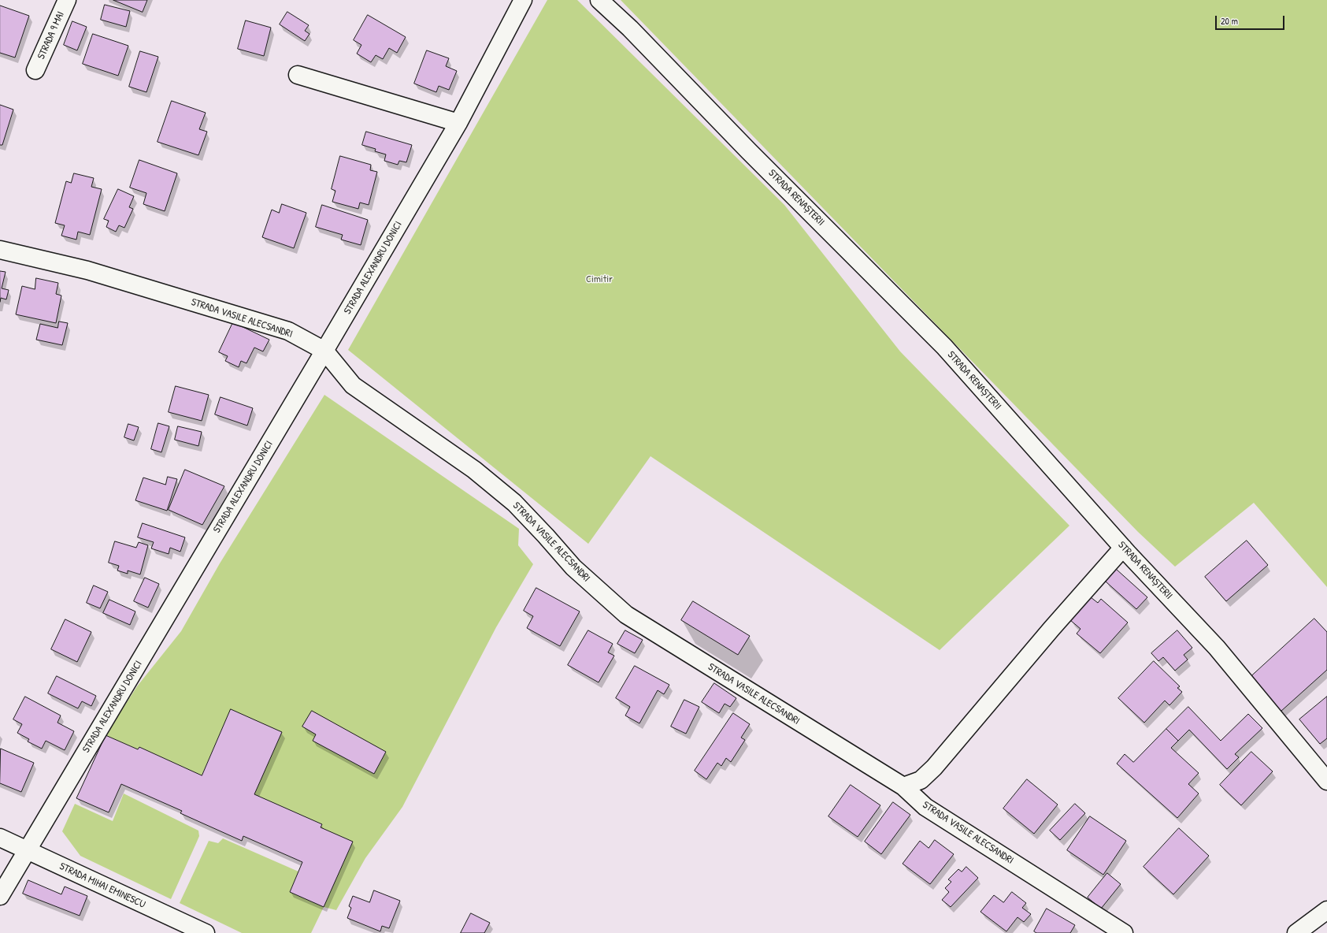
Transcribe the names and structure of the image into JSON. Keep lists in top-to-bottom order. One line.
{"streets":{"street":["STRADA 9 MAI","STRADA RENAȘTERII","STRADA ALEXANDRU DONICI","STRADA VASILE ALECSANDRI","STRADA MIHAI EMINESCU"]},"crossings":[["STRADA ALEXANDRU DONICI","STRADA VASILE ALECSANDRI"],["STRADA ALEXANDRU DONICI","STRADA MIHAI EMINESCU"]],"parks":["Cimitir"],"scale_bar":"20 m"}
